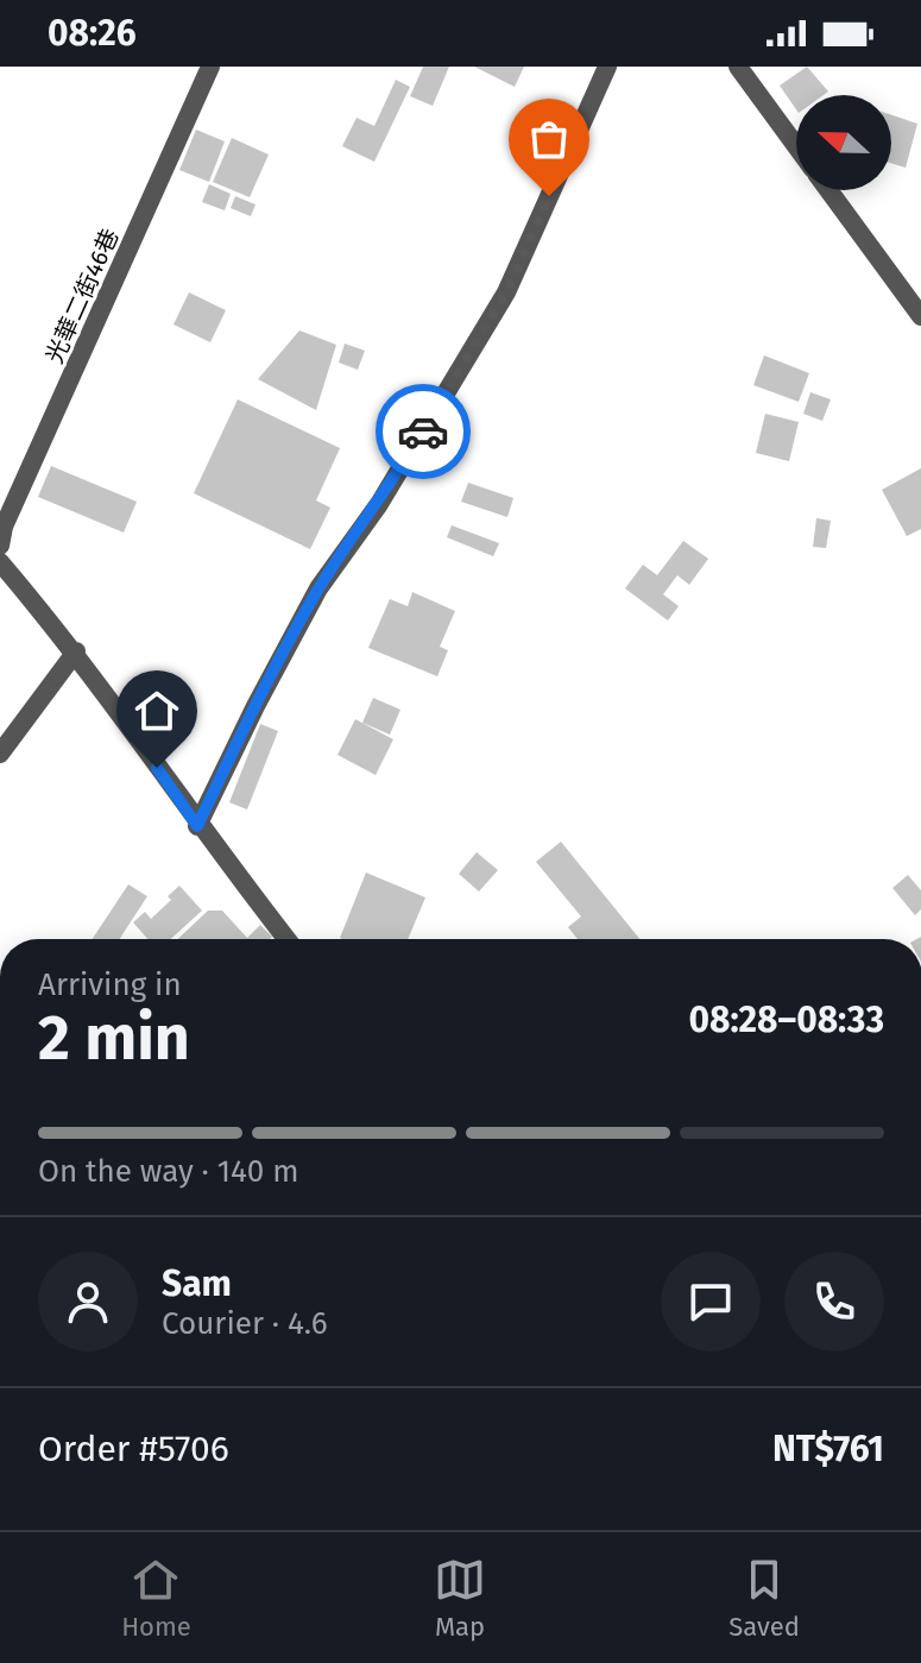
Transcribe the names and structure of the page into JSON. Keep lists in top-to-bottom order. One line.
{"streets":{"street":["光華二街46巷"]},"north":"left","page":{"status":"08:26","heading":["2 min","Arriving in","08:28–08:33"],"panel":["Sam","Courier · 4.6","Order #5706","NT$761"],"bar":"On the way · 140 m","tabs":["Home","Map","Saved"]}}
